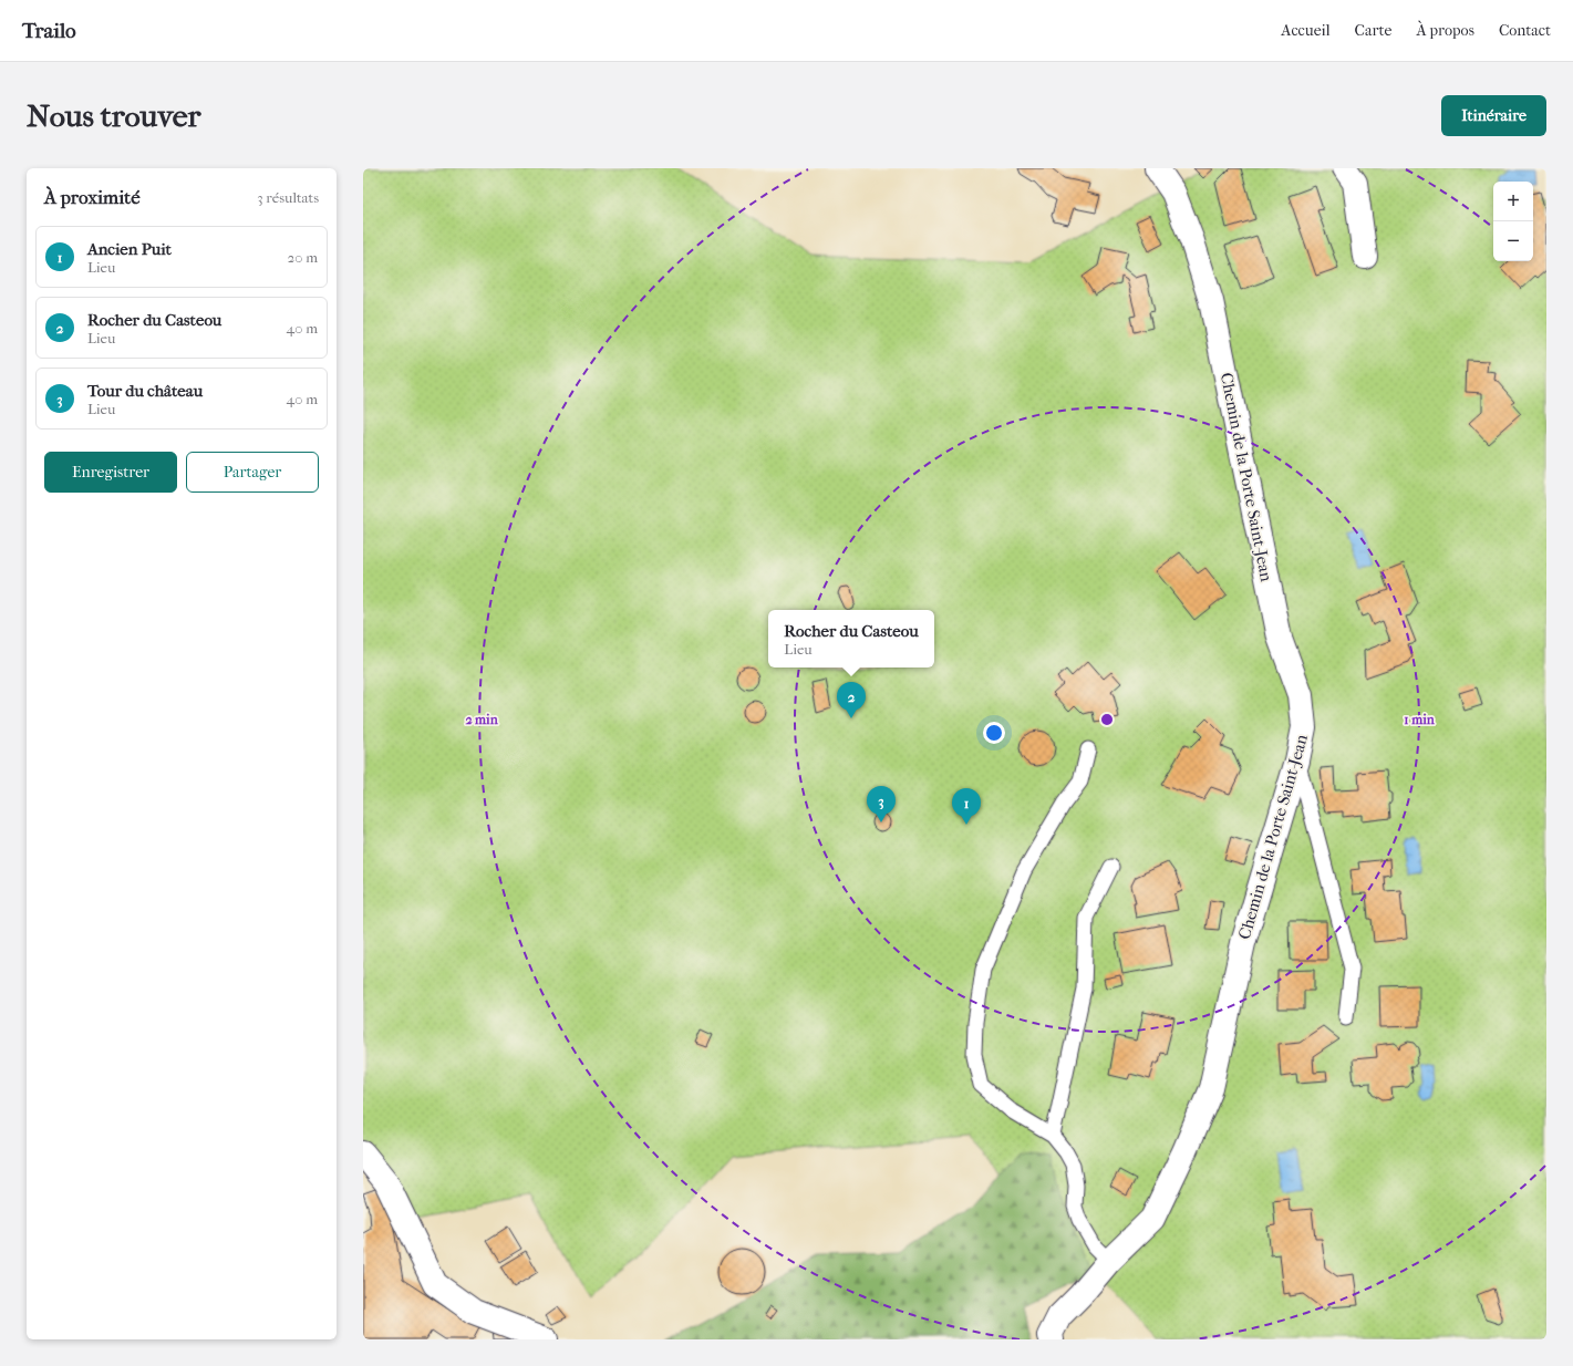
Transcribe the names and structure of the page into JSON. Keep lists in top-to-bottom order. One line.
{"streets":{"street":["Chemin de la Porte Saint-Jean"]},"page":{"header":"Trailo","nav":["Accueil","Carte","À propos","Contact"],"buttons":["Itinéraire",["Enregistrer","Partager"]],"title":"Nous trouver","heading":["À proximité","3 résultats"],"map_buttons":["+","−"],"list":[{"mark":"1","name":"Ancien Puit","note":"Lieu","value":"20 m"},{"mark":"2","name":"Rocher du Casteou","note":"Lieu","value":"40 m"},{"mark":"3","name":"Tour du château","note":"Lieu","value":"40 m"}],"popup":["Rocher du Casteou","Lieu"],"pins":["2","3","1"]},"rings":["1 min","2 min"]}
